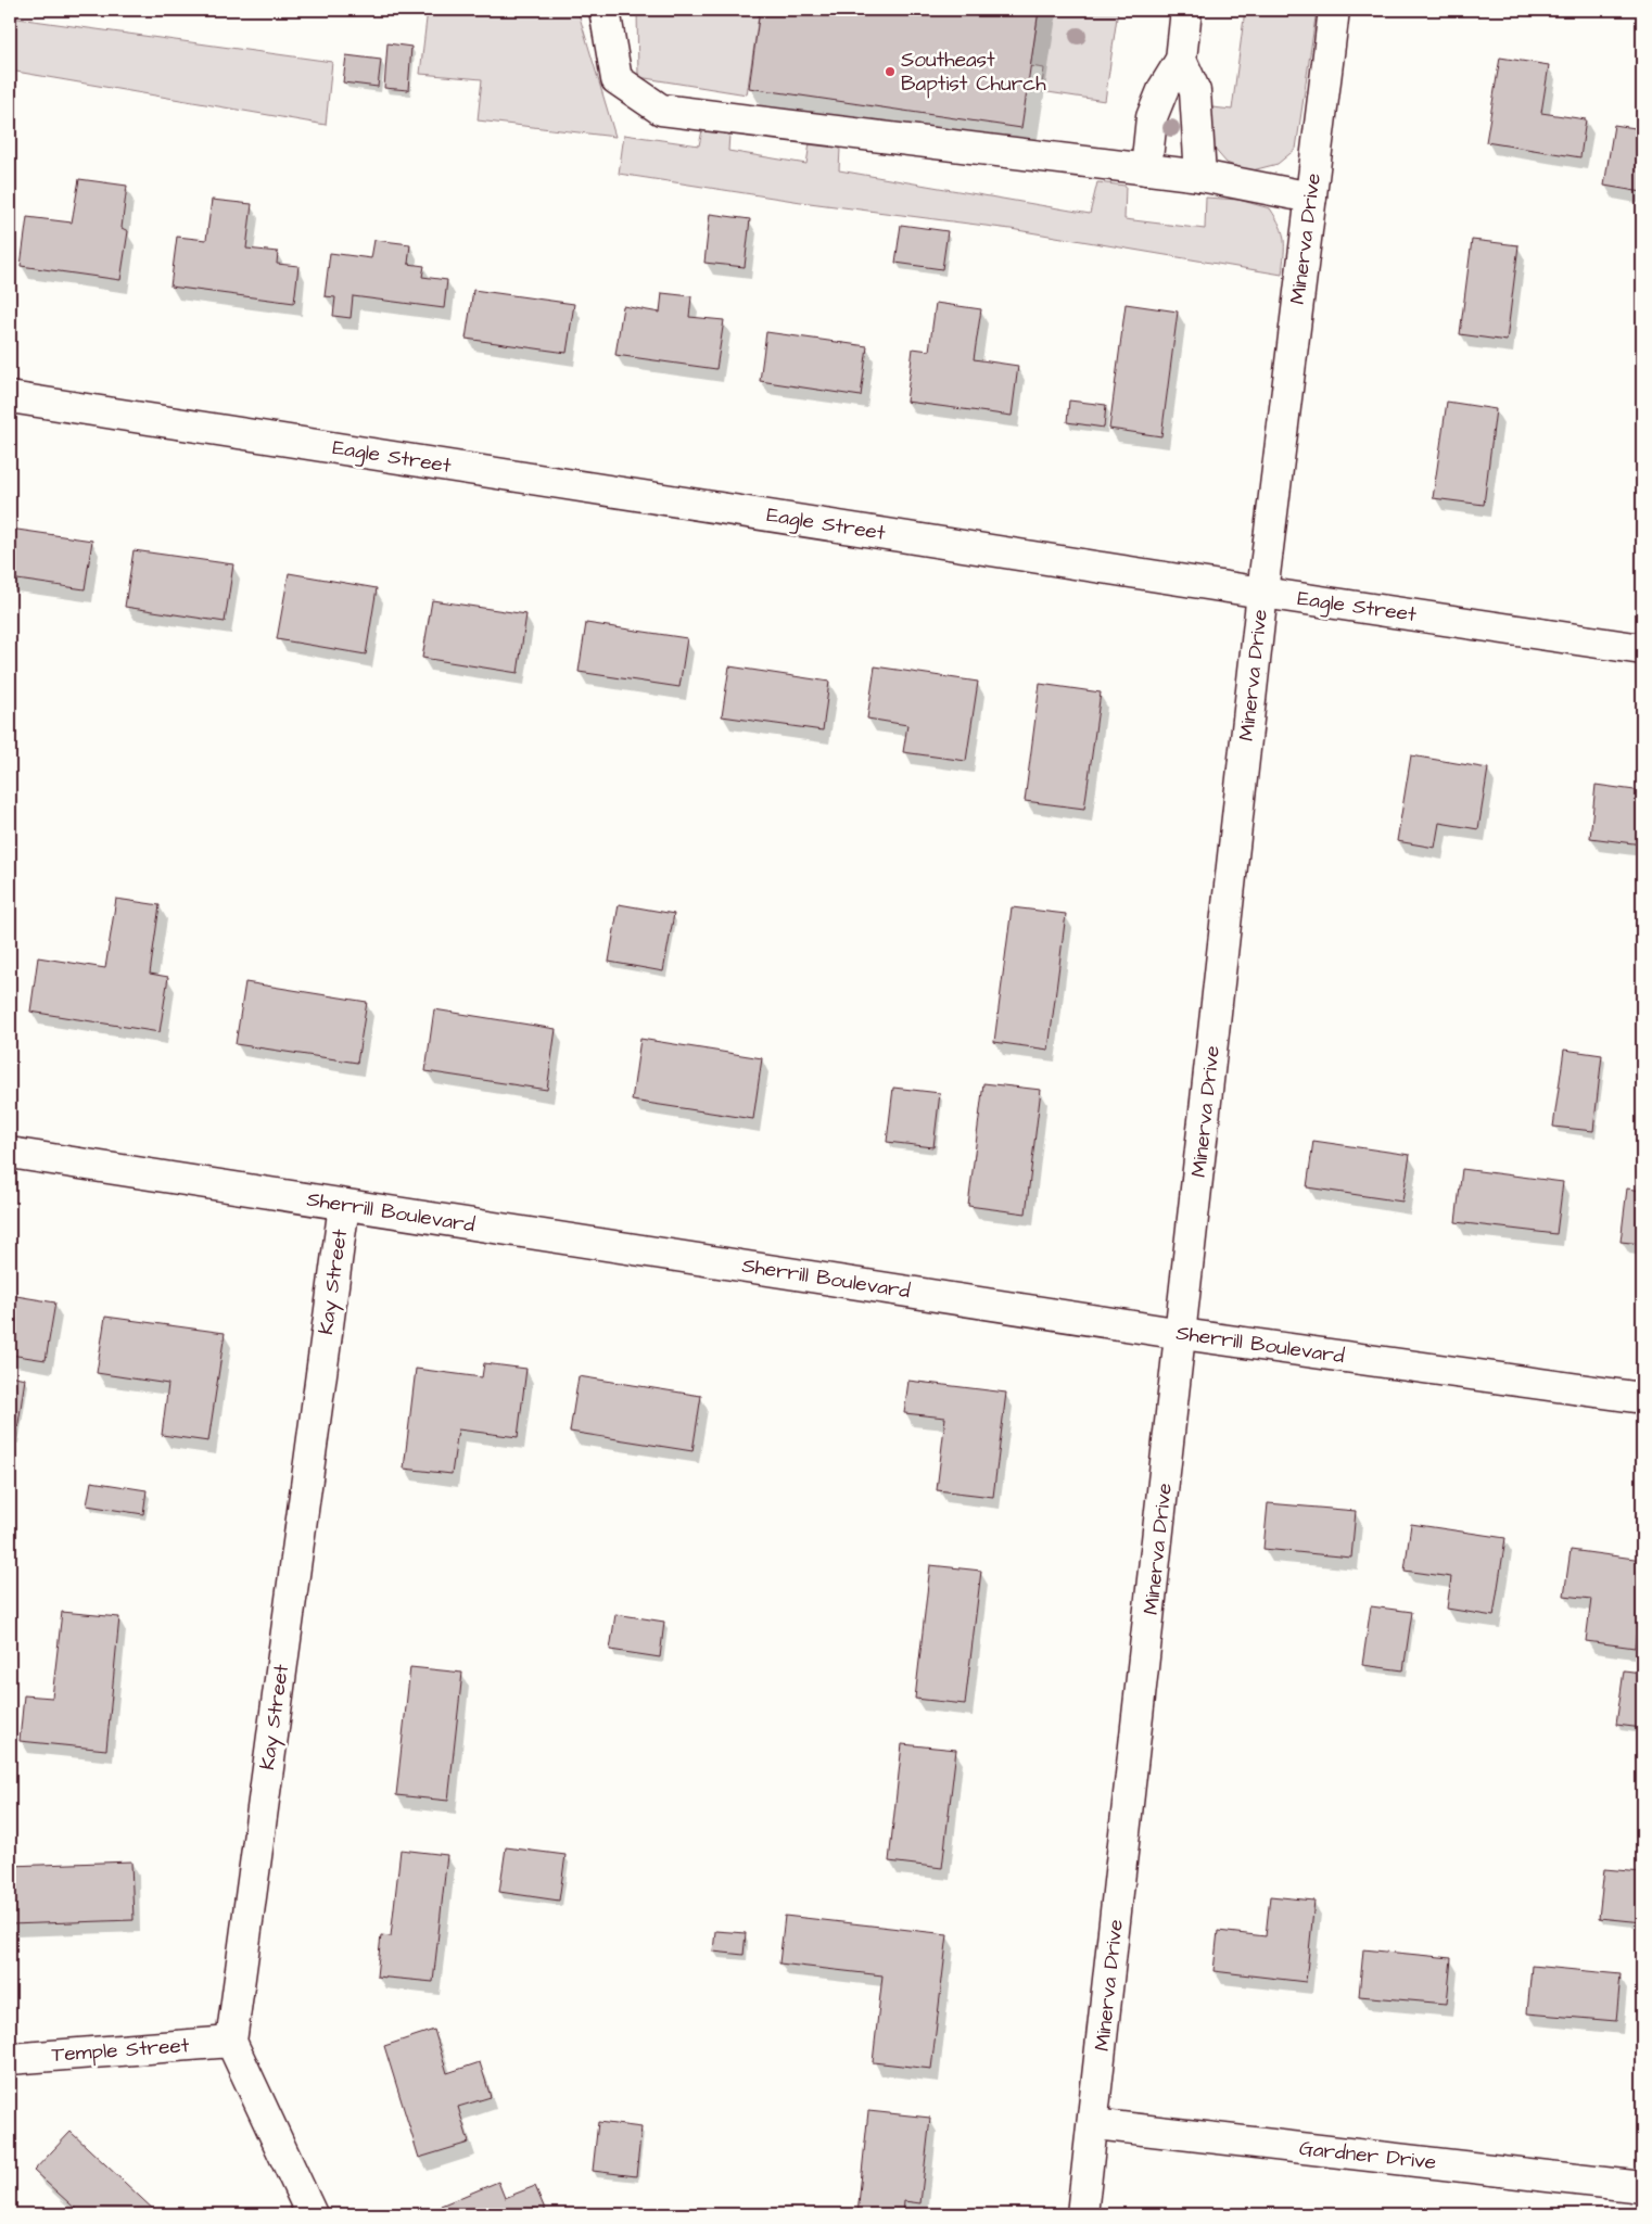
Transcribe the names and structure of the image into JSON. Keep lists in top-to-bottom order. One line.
{"streets":{"street":["Minerva Drive","Eagle Street","Sherrill Boulevard","Kay Street","Temple Street","Gardner Drive"]},"crossings":[["Minerva Drive","Eagle Street"],["Minerva Drive","Sherrill Boulevard"],["Minerva Drive","Gardner Drive"],["Sherrill Boulevard","Kay Street"],["Kay Street","Temple Street"]],"places":["Southeast Baptist Church"]}
